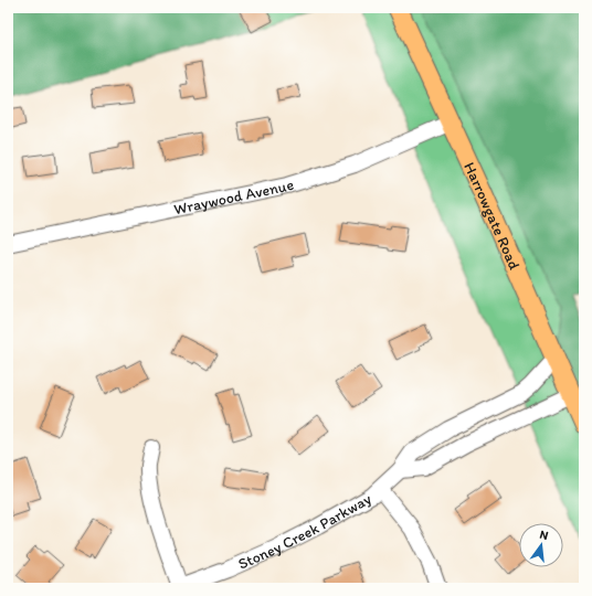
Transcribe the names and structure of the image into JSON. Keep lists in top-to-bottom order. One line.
{"streets":{"main road":["Harrowgate Road"],"street":["Wraywood Avenue","Stoney Creek Parkway"]},"crossings":[["Wraywood Avenue","Harrowgate Road"],["Harrowgate Road","Stoney Creek Parkway"]],"north":"top"}
